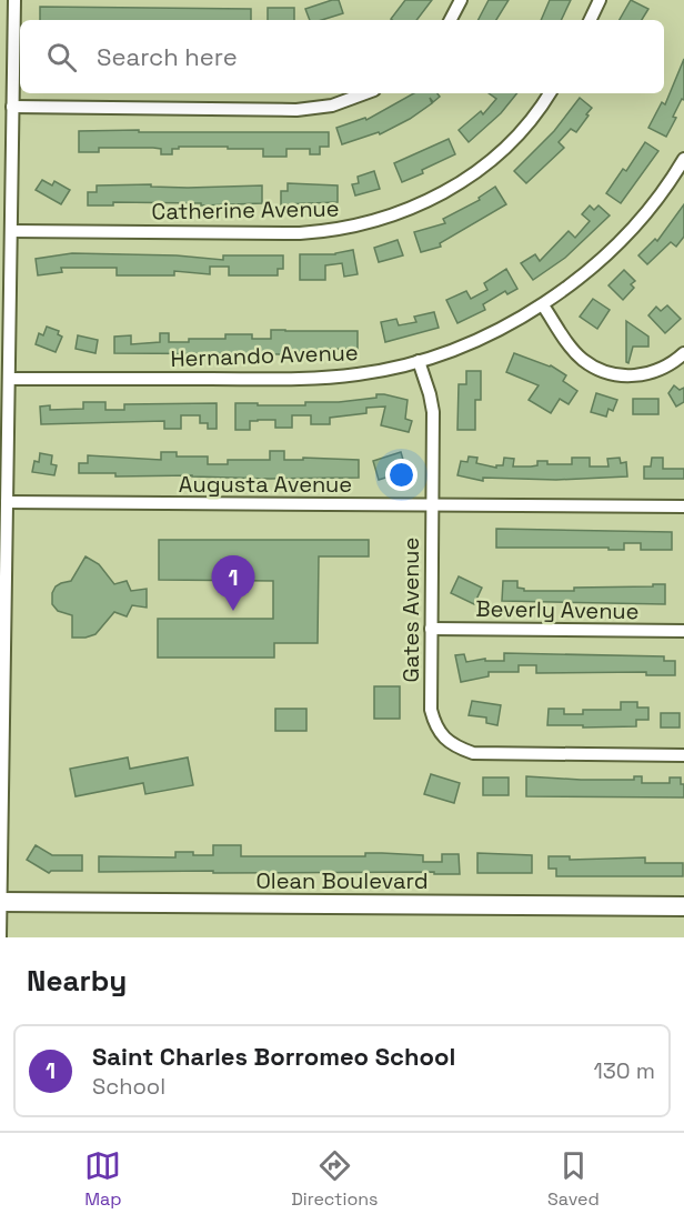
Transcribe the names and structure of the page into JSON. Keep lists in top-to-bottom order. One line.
{"streets":{"street":["Catherine Avenue","Hernando Avenue","Augusta Avenue","Gates Avenue","Beverly Avenue","Olean Boulevard"]},"crossings":[["Hernando Avenue","Gates Avenue"],["Augusta Avenue","Gates Avenue"],["Gates Avenue","Beverly Avenue"]],"page":{"search":"Search here","pins":"1","heading":"Nearby","list":[{"mark":"1","name":"Saint Charles Borromeo School","note":"School","value":"130 m"}],"nav":["Map","Directions","Saved"]}}
